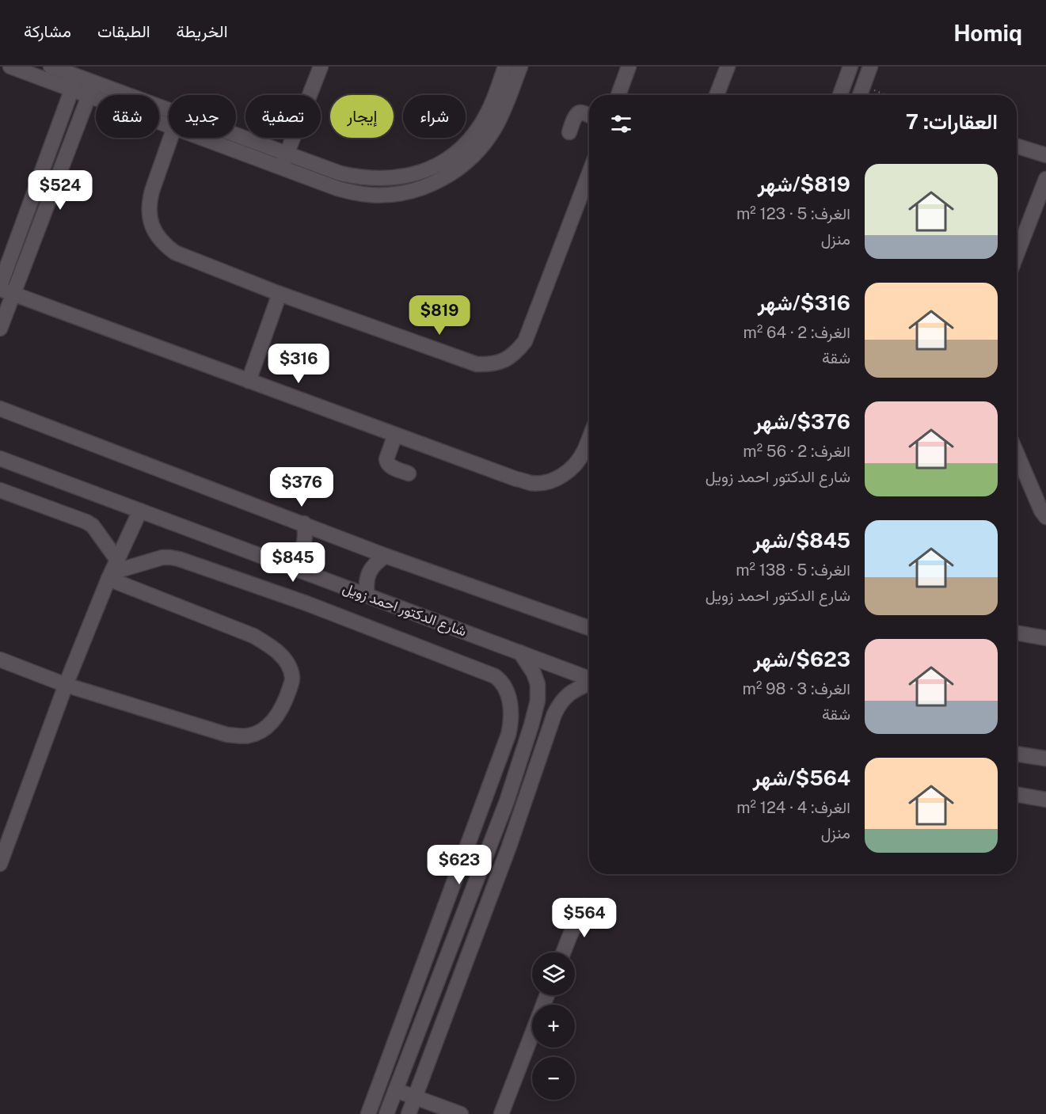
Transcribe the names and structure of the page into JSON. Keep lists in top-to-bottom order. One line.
{"streets":{"street":["شارع الدكتور احمد زويل"]},"page":{"header":"Homiq","nav":["الخريطة","الطبقات","مشاركة"],"chip":["شراء","إيجار","تصفية","جديد","شقة"],"heading":"العقارات: 7","list":[{"name":"$819/شهر","note":"الغرف: 5 · 123 m² · منزل"},{"name":"$316/شهر","note":"الغرف: 2 · 64 m² · شقة"},{"name":"$376/شهر","note":"الغرف: 2 · 56 m² · شارع الدكتور احمد زويل"},{"name":"$845/شهر","note":"الغرف: 5 · 138 m² · شارع الدكتور احمد زويل"},{"name":"$623/شهر","note":"الغرف: 3 · 98 m² · شقة"},{"name":"$564/شهر","note":"الغرف: 4 · 124 m² · منزل"}],"price":["$524","$819","$316","$376","$845","$623","$564"],"map_buttons":["+","−"]}}
